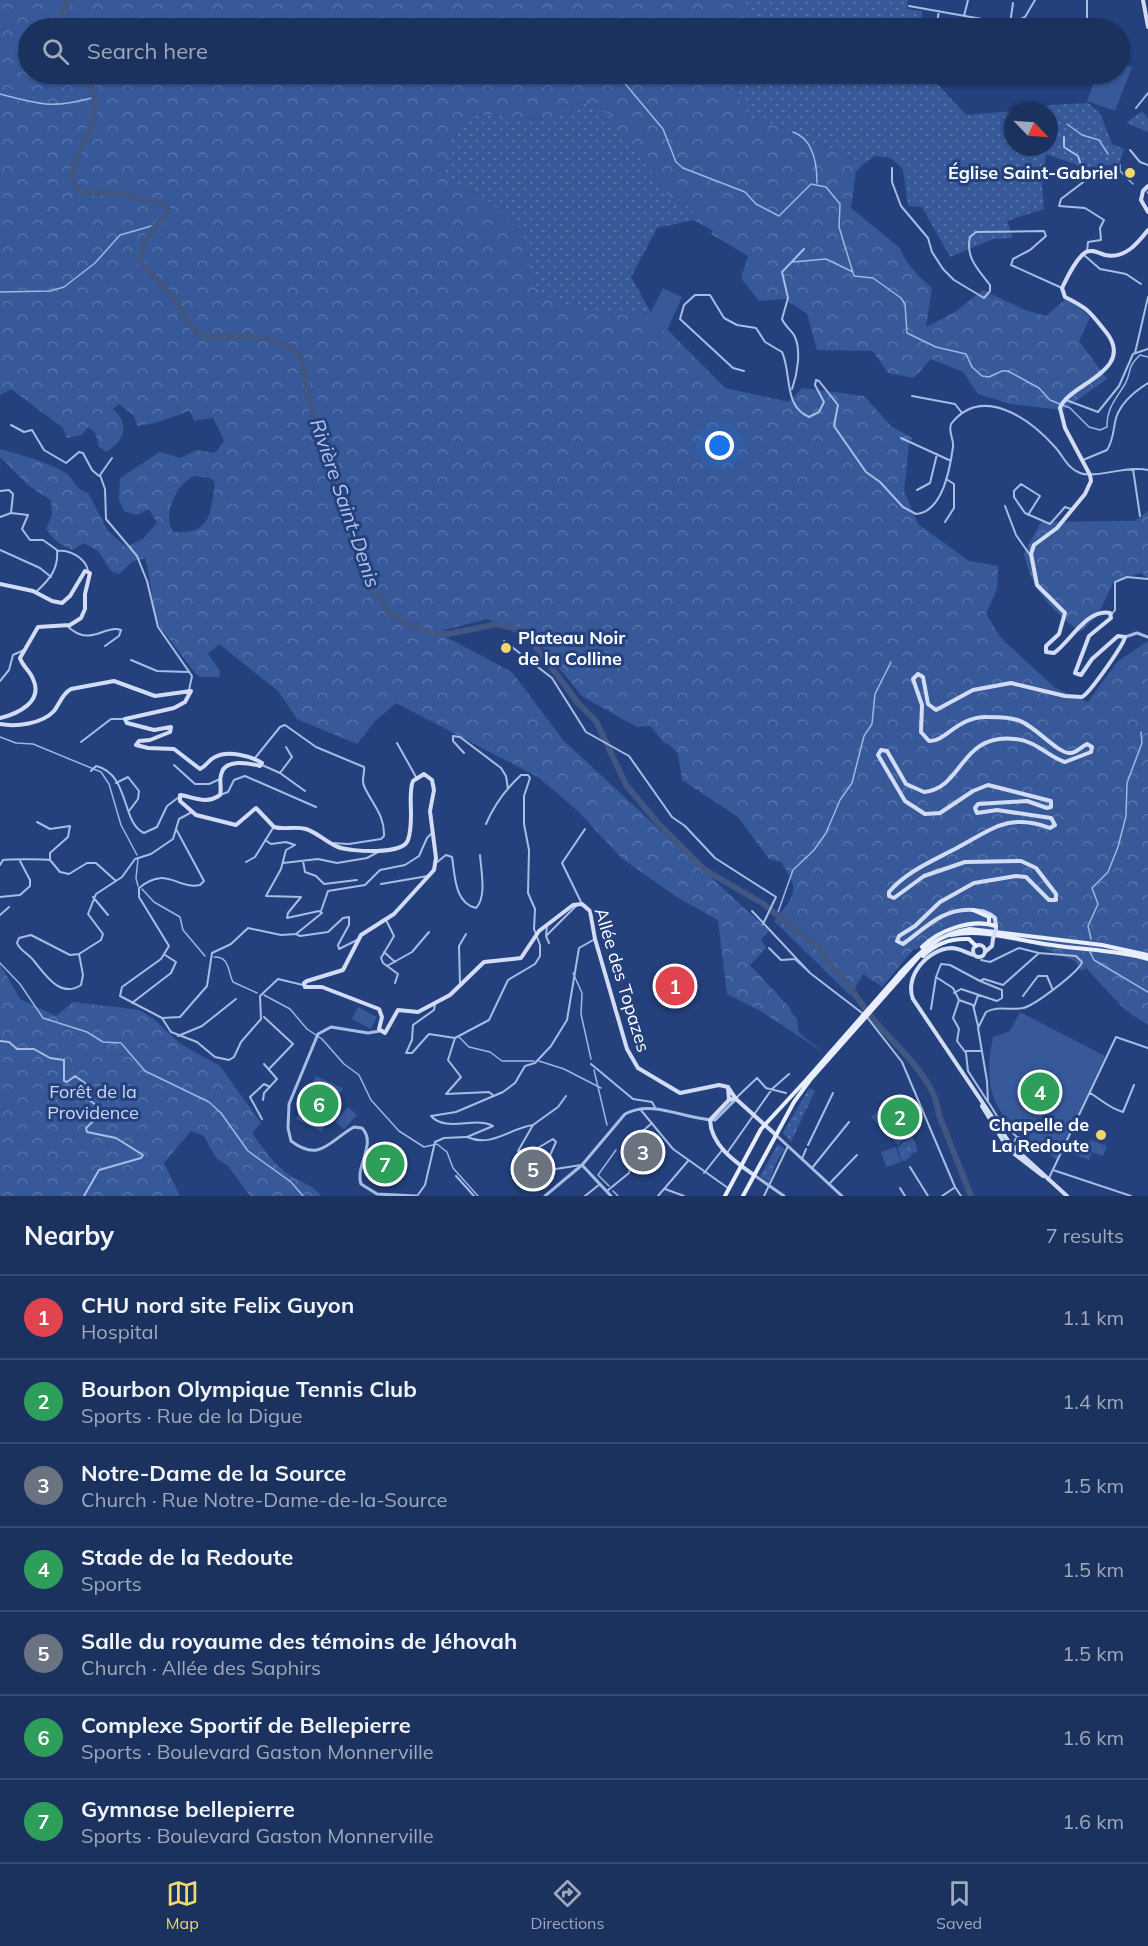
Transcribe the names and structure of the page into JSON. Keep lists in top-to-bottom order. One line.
{"streets":{"main road":["Allée des Topazes"]},"water":["Rivière Saint-Denis"],"parks":["Forêt de la Providence"],"places":["Église Saint-Gabriel","Plateau Noir de la Colline","Chapelle de La Redoute"],"north":"bottom right","page":{"search":"Search here","pins":["1","4","6","2","3","7","5"],"heading":["Nearby","7 results"],"list":[{"mark":"1","name":"CHU nord site Felix Guyon","note":"Hospital","value":"1.1 km"},{"mark":"2","name":"Bourbon Olympique Tennis Club","note":"Sports · Rue de la Digue","value":"1.4 km"},{"mark":"3","name":"Notre-Dame de la Source","note":"Church · Rue Notre-Dame-de-la-Source","value":"1.5 km"},{"mark":"4","name":"Stade de la Redoute","note":"Sports","value":"1.5 km"},{"mark":"5","name":"Salle du royaume des témoins de Jéhovah","note":"Church · Allée des Saphirs","value":"1.5 km"},{"mark":"6","name":"Complexe Sportif de Bellepierre","note":"Sports · Boulevard Gaston Monnerville","value":"1.6 km"},{"mark":"7","name":"Gymnase bellepierre","note":"Sports · Boulevard Gaston Monnerville","value":"1.6 km"}],"nav":["Map","Directions","Saved"]}}
